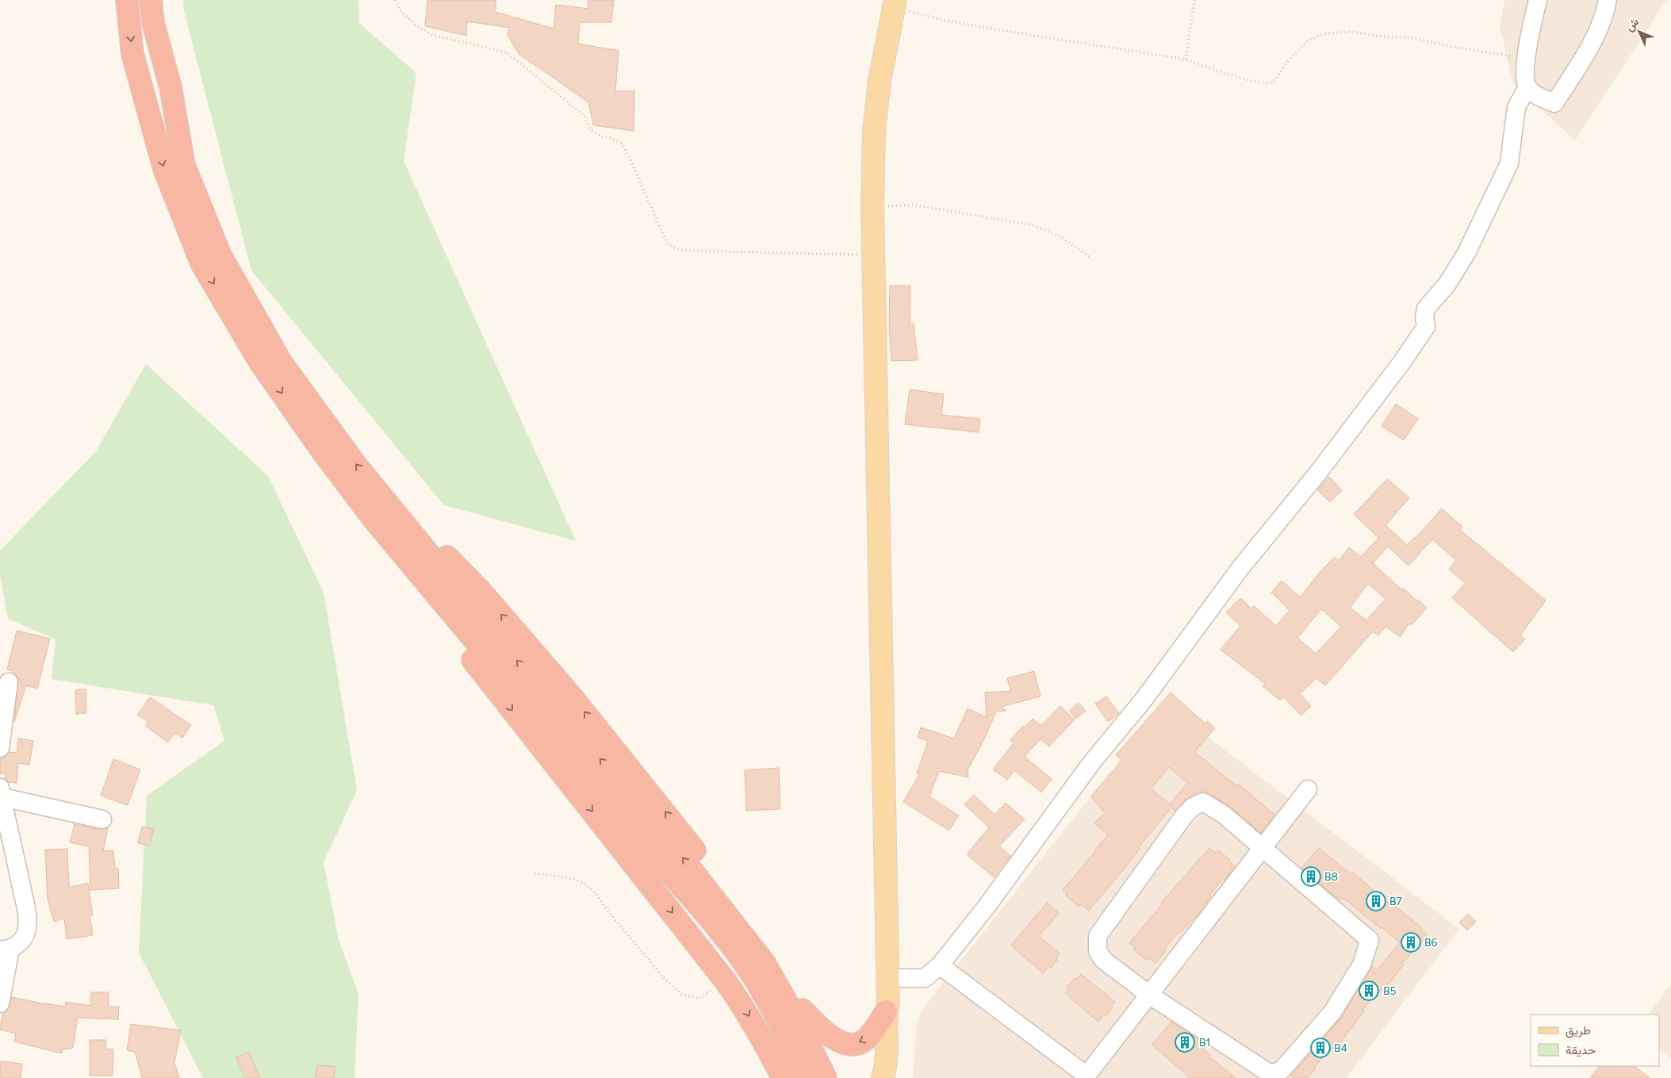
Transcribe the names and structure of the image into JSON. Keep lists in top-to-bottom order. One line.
{"places":{"building":["B8","B7","B6","B5","B1","B4"]},"legend":["طريق","حديقة"],"north":"top left"}
